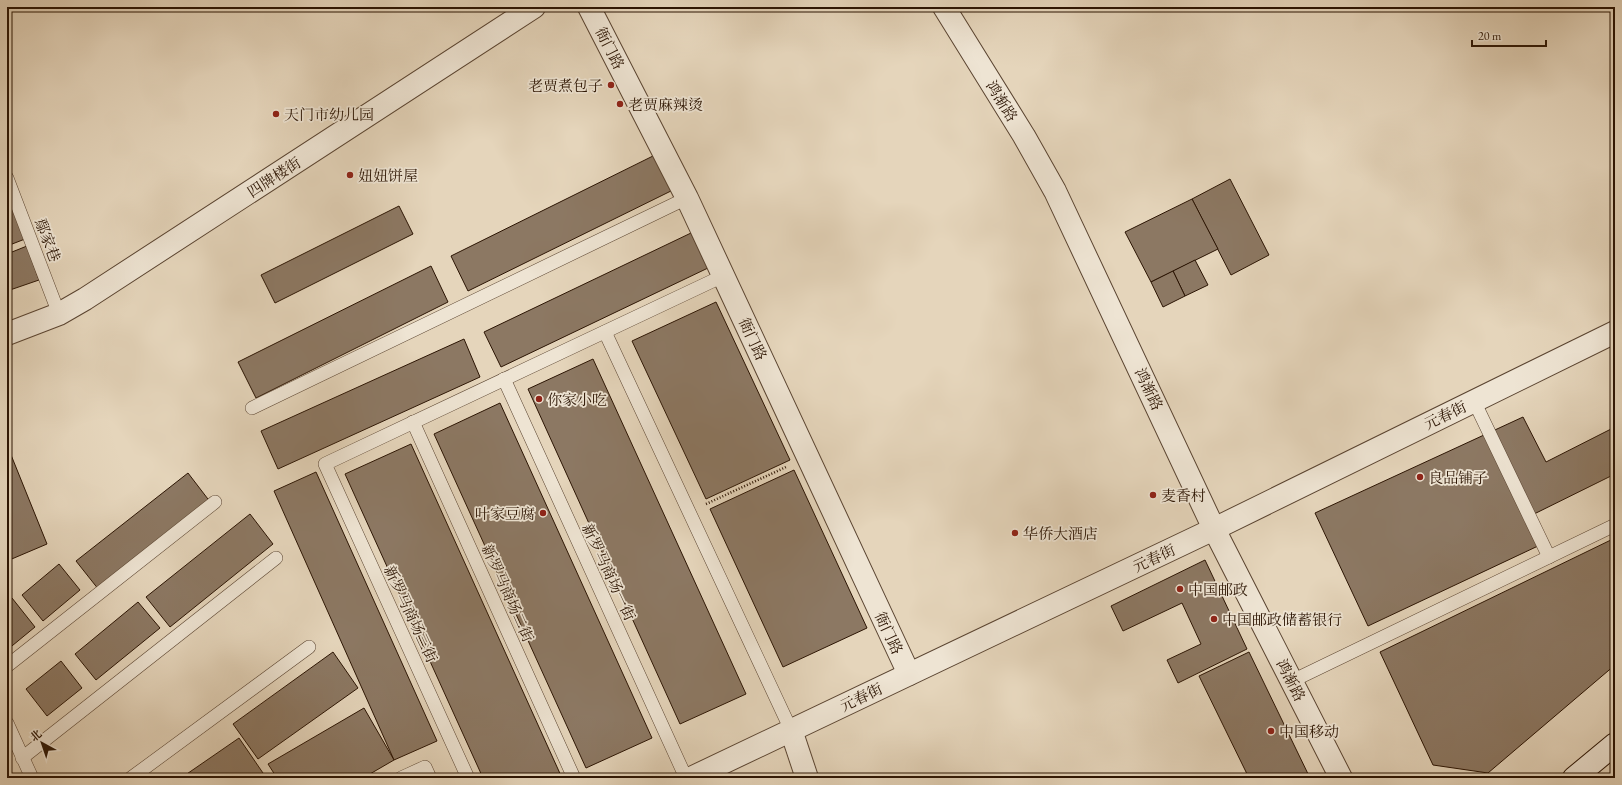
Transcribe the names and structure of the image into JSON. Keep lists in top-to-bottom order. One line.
{"streets":{"street":["衙门路","鸿渐路","四牌楼街","元春街"],"lane":["鄢家巷","新罗马商场一街","新罗马商场二街","新罗马商场三街"]},"crossings":[["衙门路","元春街"],["鸿渐路","元春街"],["四牌楼街","鄢家巷"],["新罗马商场二街","新罗马商场三街"]],"places":["老贾煮包子","老贾麻辣烫","天门市幼儿园","妞妞饼屋","你家小吃","良品铺子","麦香村","叶家豆腐","华侨大酒店","中国邮政","中国邮政储蓄银行","中国移动"],"scale_bar":"20 m","north":"top left"}
